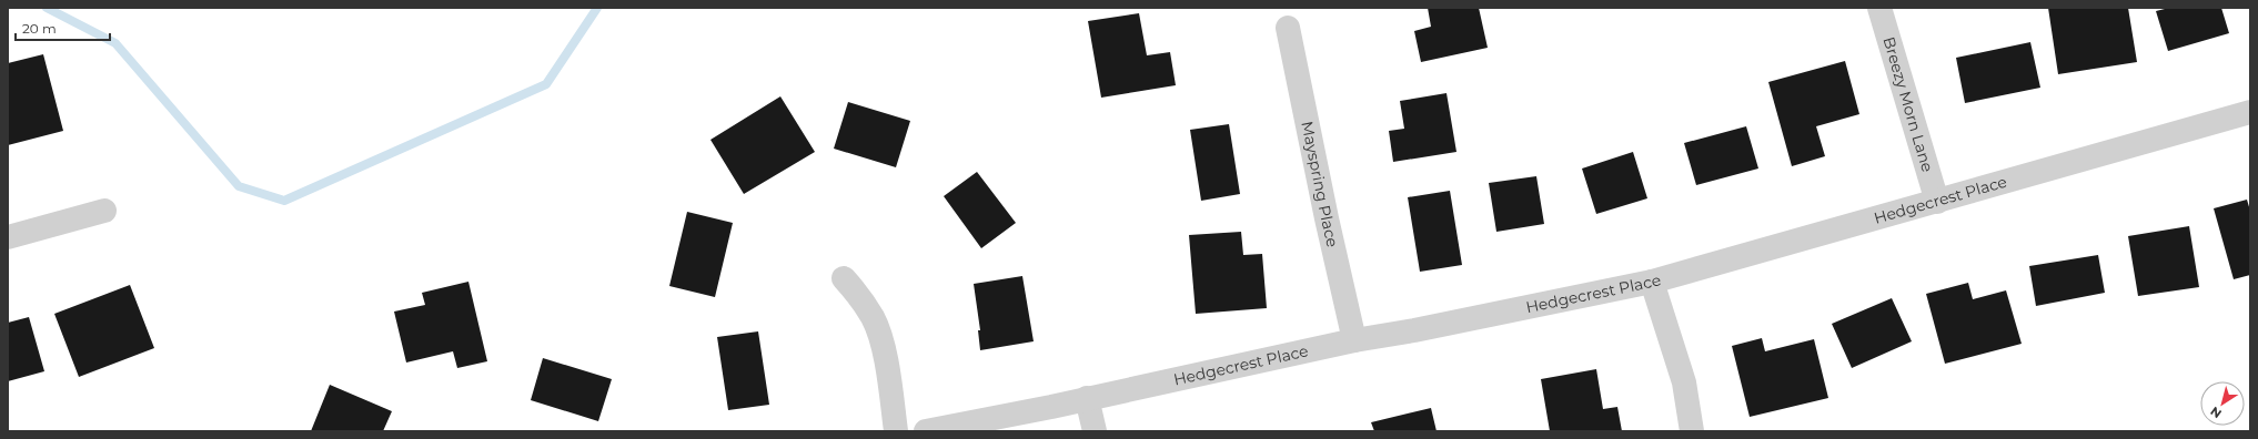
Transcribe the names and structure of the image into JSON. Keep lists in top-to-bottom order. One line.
{"streets":{"street":["Breezy Morn Lane","Mayspring Place","Hedgecrest Place"]},"crossings":[["Breezy Morn Lane","Hedgecrest Place"],["Mayspring Place","Hedgecrest Place"]],"scale_bar":"20 m","north":"bottom left"}
